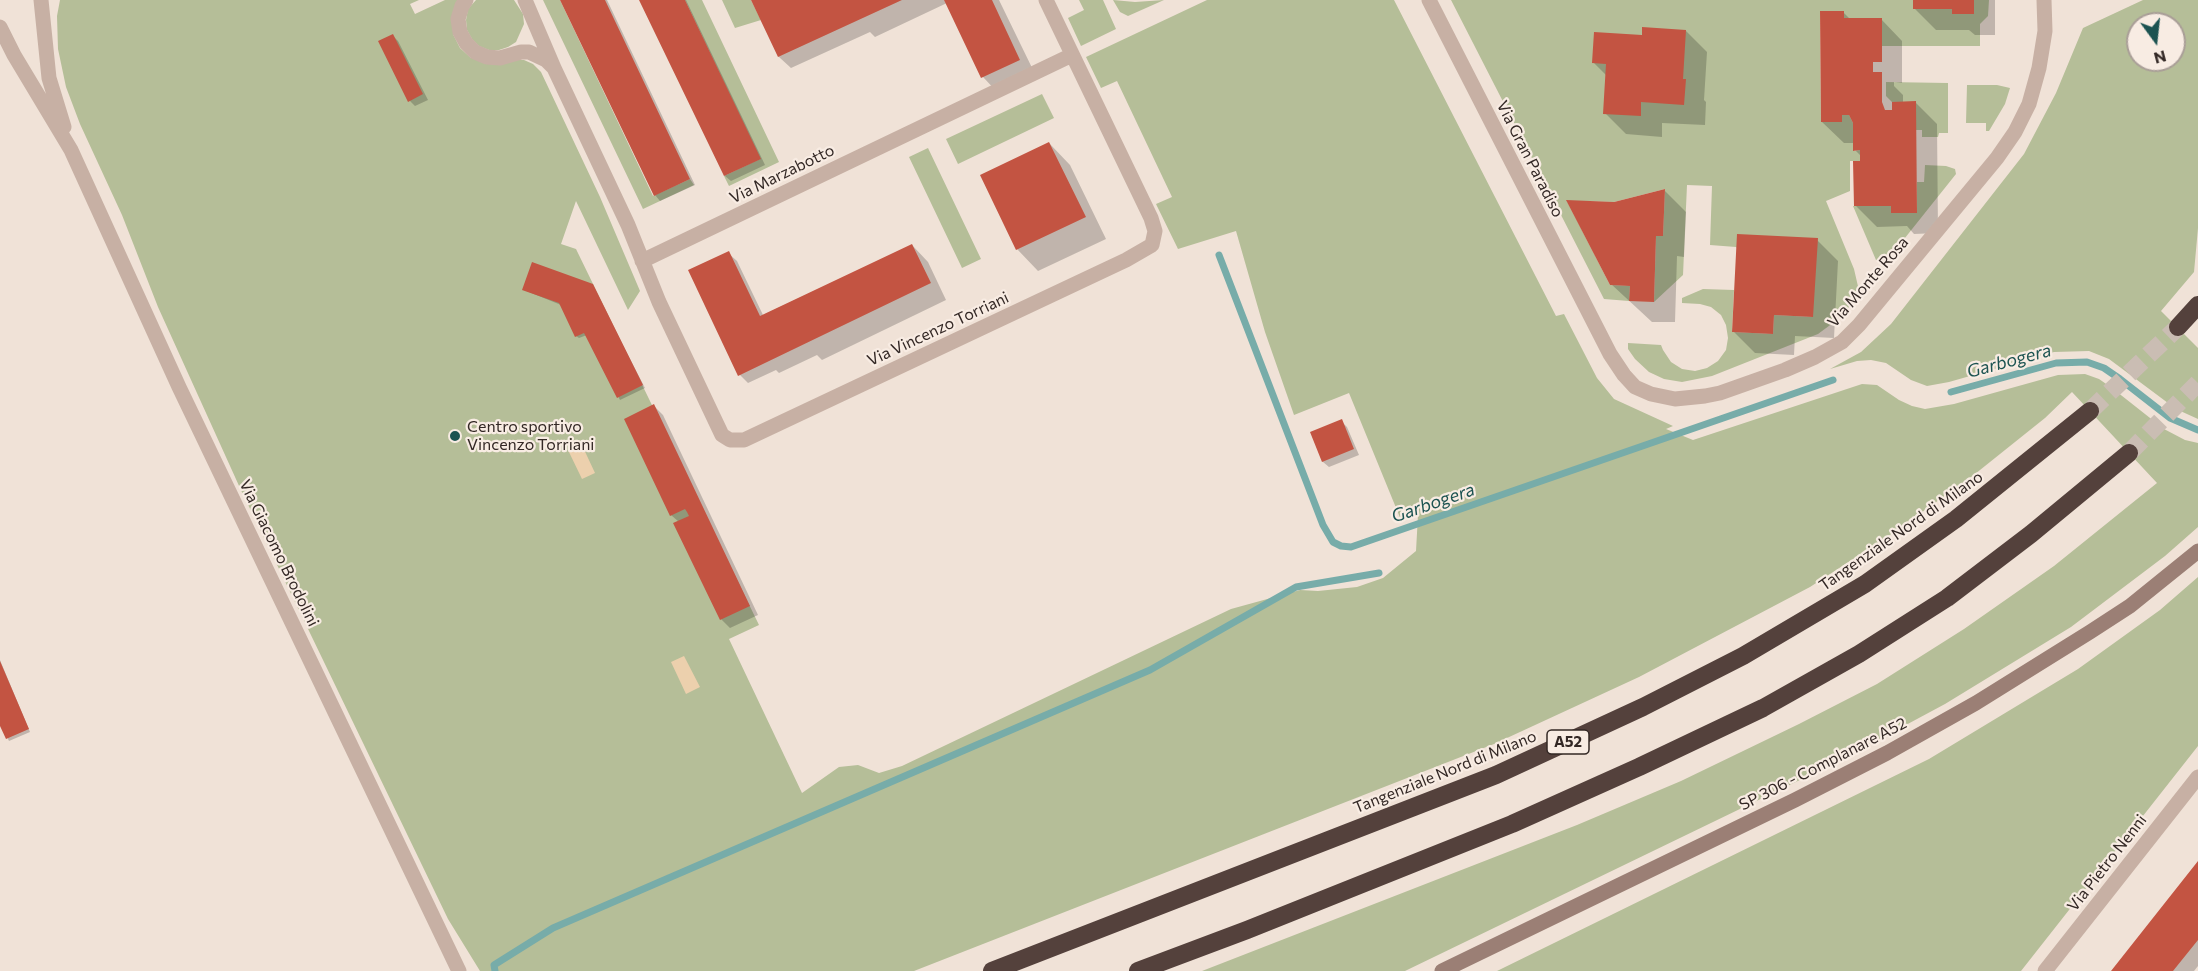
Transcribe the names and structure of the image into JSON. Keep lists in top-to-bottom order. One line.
{"streets":{"highway":["Tangenziale Nord di Milano","A52"],"main road":["SP 306 - Complanare A52"],"street":["Via Gran Paradiso","Via Marzabotto","Via Monte Rosa","Via Vincenzo Torriani","Via Giacomo Brodolini","Via Pietro Nenni"]},"crossings":[["Via Gran Paradiso","Via Monte Rosa"],["Via Marzabotto","Via Vincenzo Torriani"]],"water":["Garbogera"],"places":["Centro sportivo Vincenzo Torriani"],"north":"bottom"}
